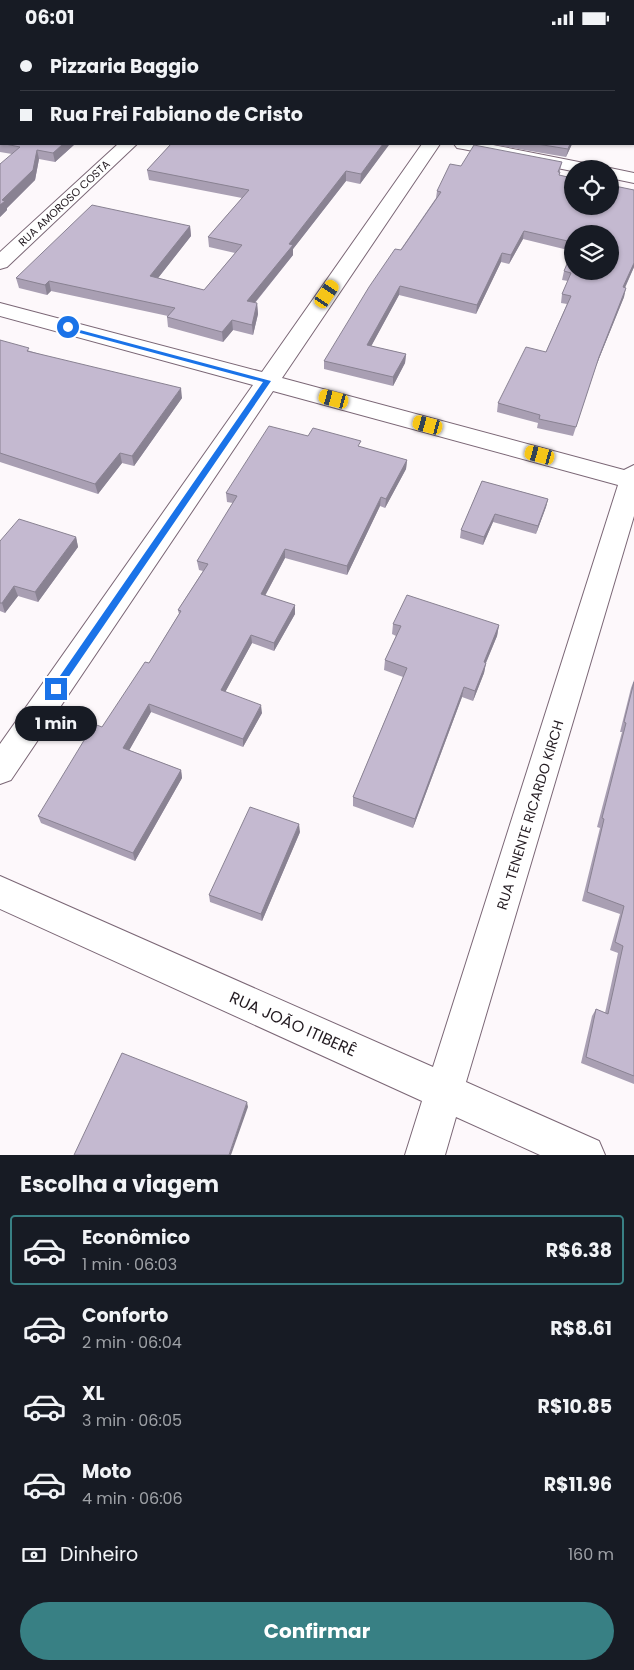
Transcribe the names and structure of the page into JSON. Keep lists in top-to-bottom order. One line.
{"streets":{"street":["RUA AMOROSO COSTA","RUA TENENTE RICARDO KIRCH","RUA JOÃO ITIBERÊ"]},"crossings":[["RUA TENENTE RICARDO KIRCH","RUA JOÃO ITIBERÊ"]],"page":{"status":"06:01","banner":["Pizzaria Baggio","Rua Frei Fabiano de Cristo"],"bubble":"1 min","heading":"Escolha a viagem","list":[{"name":"Econômico","note":"1 min · 06:03","value":"R$6.38"},{"name":"Conforto","note":"2 min · 06:04","value":"R$8.61"},{"name":"XL","note":"3 min · 06:05","value":"R$10.85"},{"name":"Moto","note":"4 min · 06:06","value":"R$11.96"}],"pay":["Dinheiro","160 m"],"buttons":"Confirmar"}}
